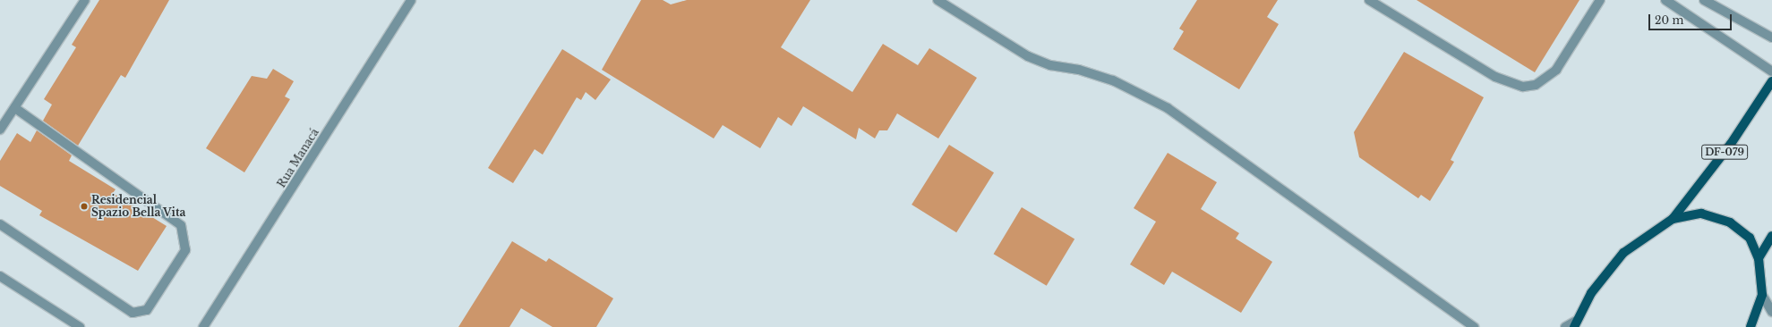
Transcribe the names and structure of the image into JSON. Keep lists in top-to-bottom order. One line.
{"streets":{"main road":["DF-079"],"street":["Rua Manacá"]},"places":["Residencial Spazio Bella Vita"],"scale_bar":"20 m"}
